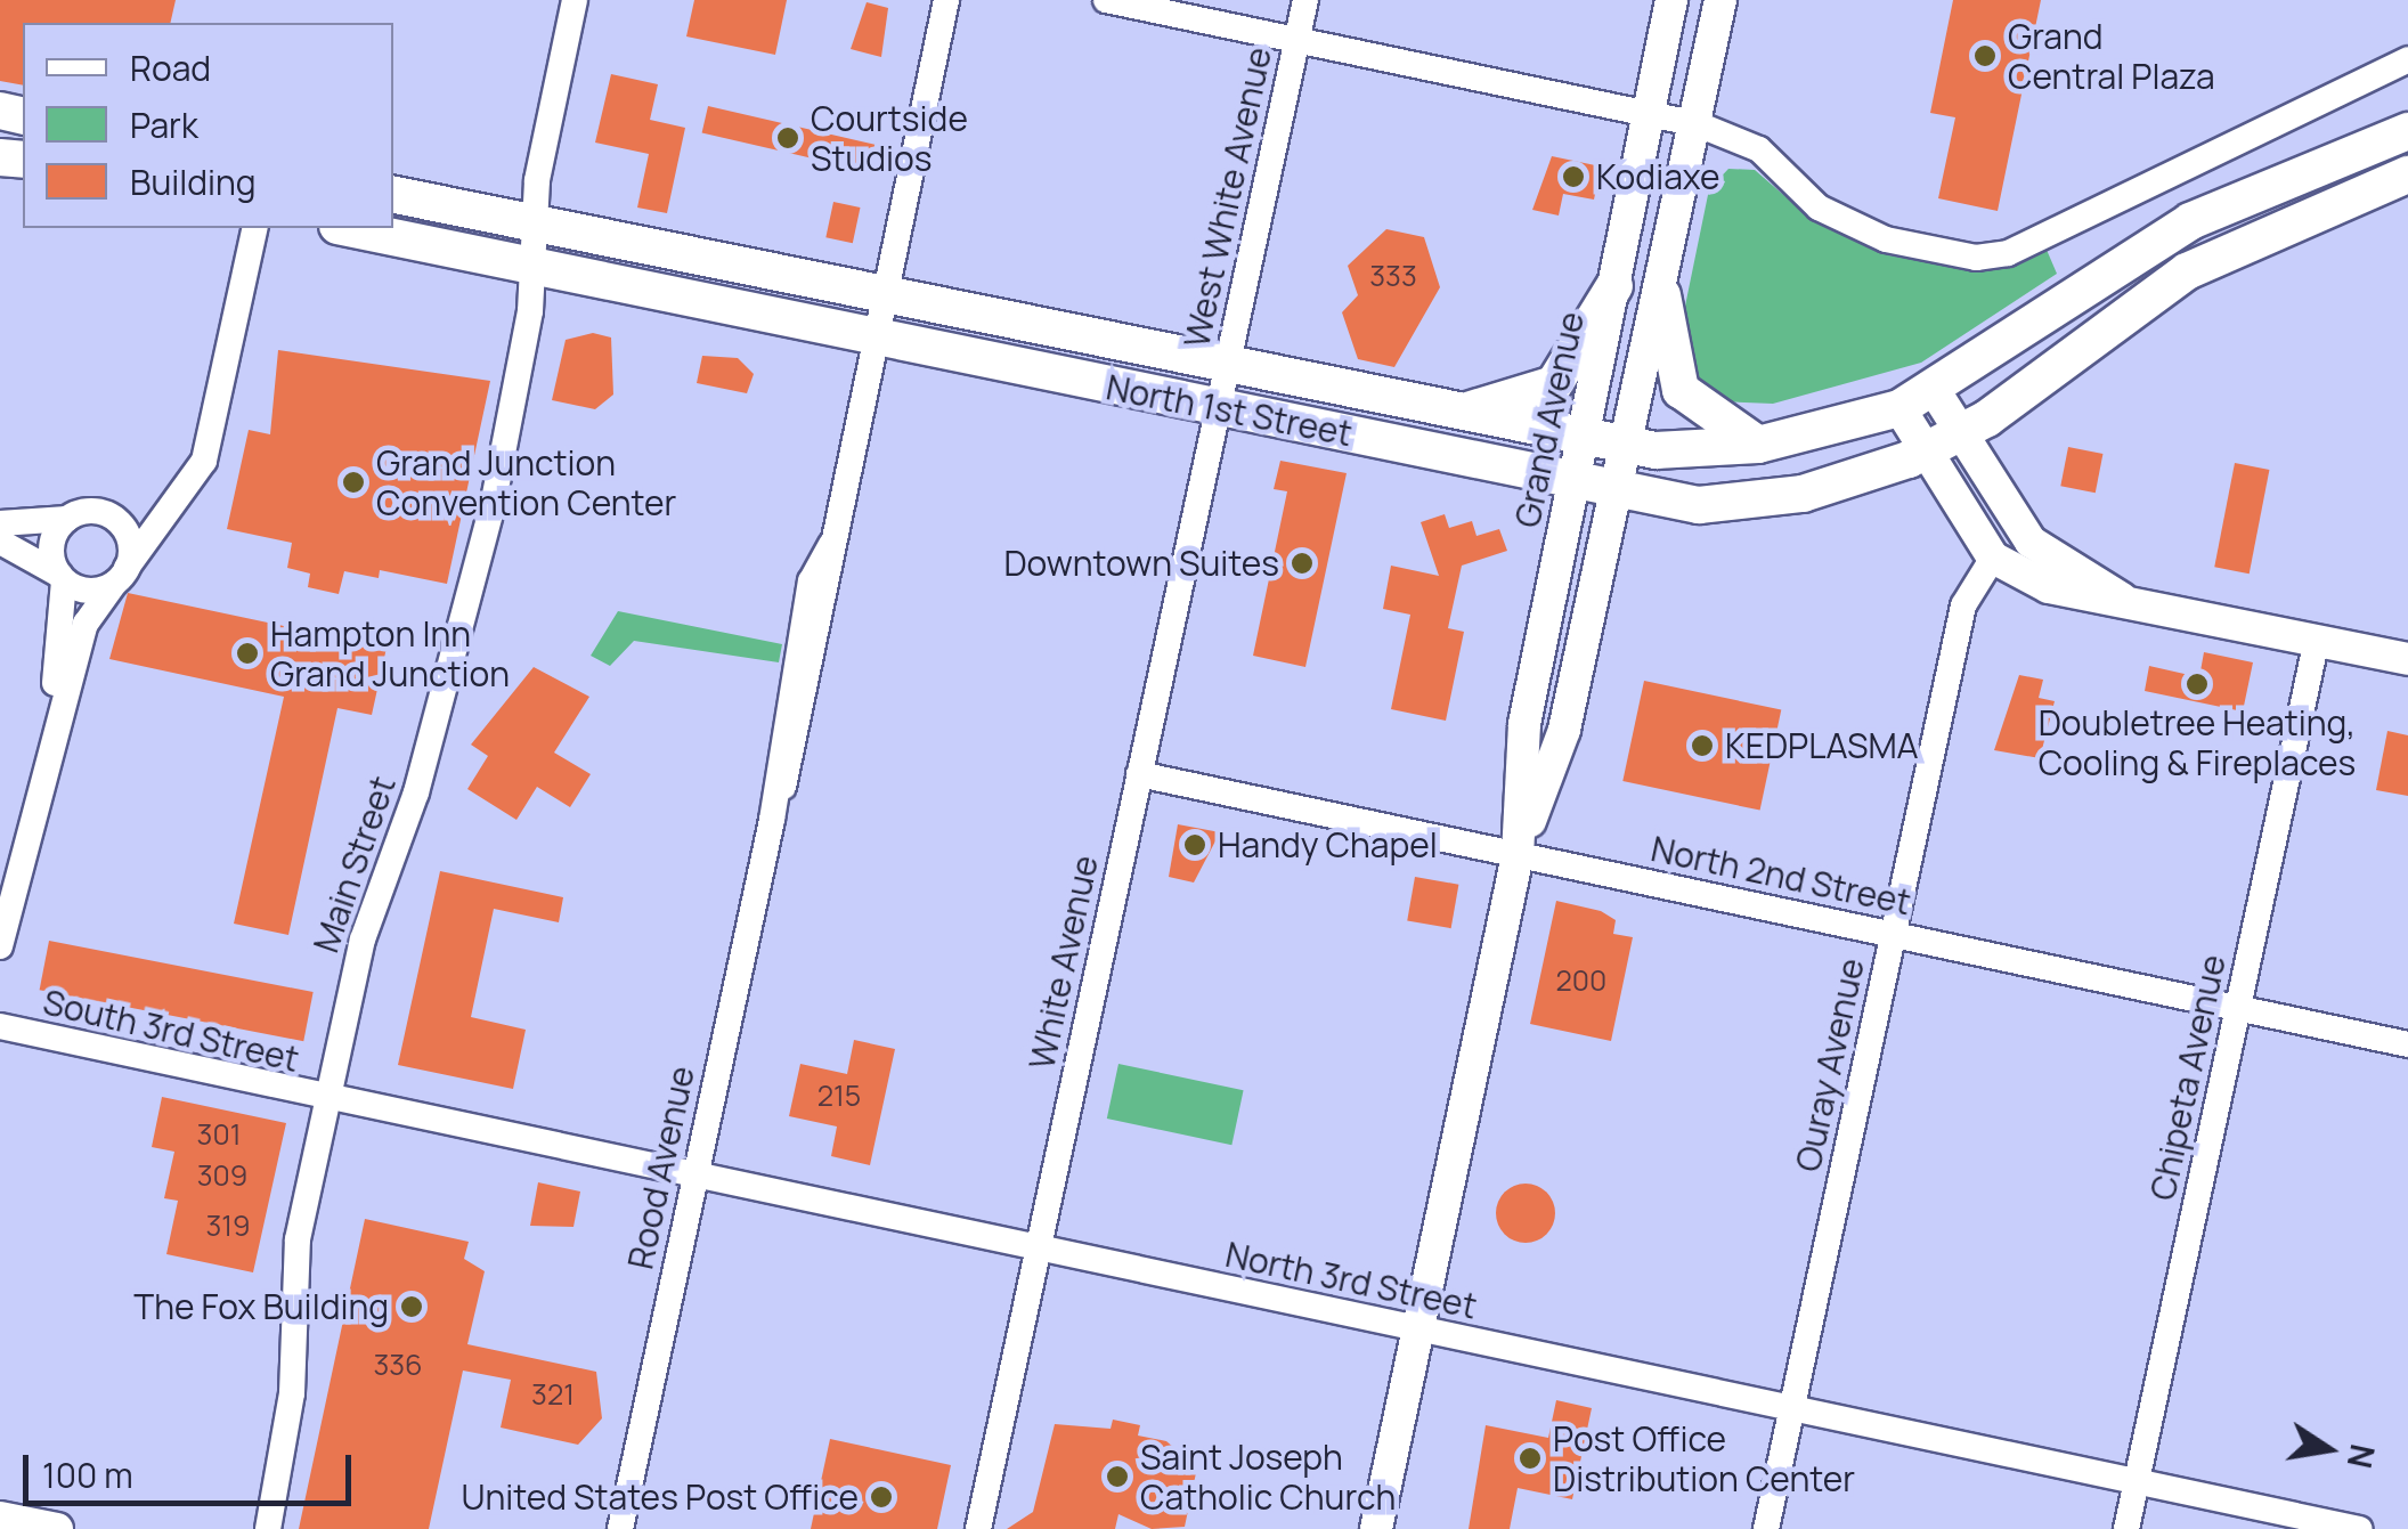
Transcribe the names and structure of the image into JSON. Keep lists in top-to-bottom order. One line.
{"streets":{"highway":["North 1st Street"],"main road":["Grand Avenue"],"street":["West White Avenue","Main Street","North 2nd Street","White Avenue","South 3rd Street","Ouray Avenue","Chipeta Avenue","Rood Avenue","North 3rd Street"]},"crossings":[["West White Avenue","North 1st Street"],["West White Avenue","White Avenue"],["North 1st Street","Grand Avenue"],["North 1st Street","Main Street"],["North 1st Street","White Avenue"],["North 1st Street","Rood Avenue"],["Grand Avenue","North 2nd Street"],["Grand Avenue","North 3rd Street"],["Main Street","South 3rd Street"],["Main Street","North 3rd Street"],["North 2nd Street","White Avenue"],["North 2nd Street","Ouray Avenue"],["North 2nd Street","Chipeta Avenue"],["White Avenue","North 3rd Street"],["South 3rd Street","North 3rd Street"],["Ouray Avenue","North 3rd Street"],["Chipeta Avenue","North 3rd Street"],["Rood Avenue","North 3rd Street"]],"places":["Grand Central Plaza","Courtside Studios","Kodiaxe","Grand Junction Convention Center","Downtown Suites","Hampton Inn Grand Junction","Doubletree Heating, Cooling & Fireplaces","KEDPLASMA","Handy Chapel","The Fox Building","Post Office Distribution Center","Saint Joseph Catholic Church","United States Post Office"],"house_numbers":["333","200","215","301","309","319","336","321"],"legend":["Road","Park","Building"],"scale_bar":"100 m","north":"right"}
